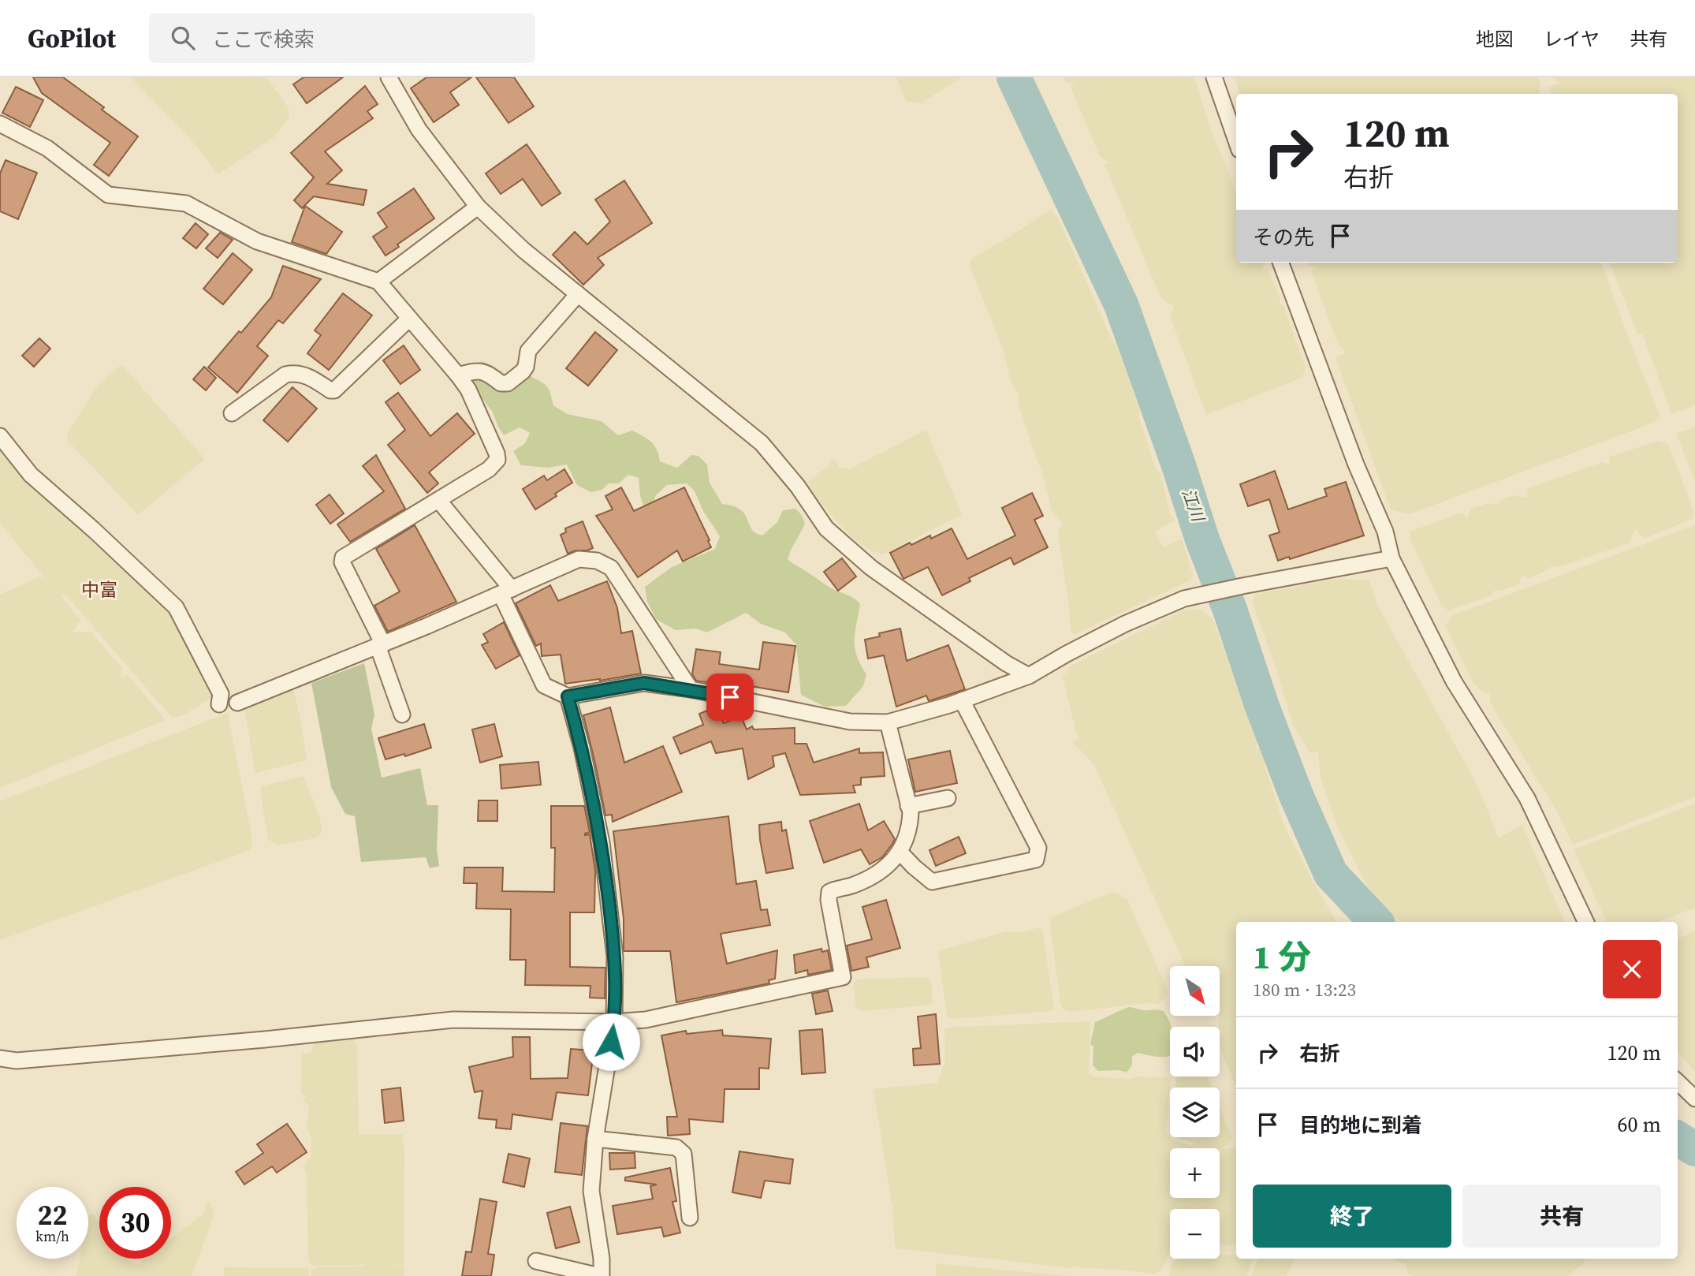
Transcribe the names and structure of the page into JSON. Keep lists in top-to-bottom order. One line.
{"districts":["中富"],"water":["江川"],"north":"bottom right","page":{"header":"GoPilot","search":"ここで検索","nav":["地図","レイヤ","共有"],"turn":["120 m","右折"],"then":"その先","heading":["1 分","180 m · 13:23"],"map_buttons":["+","−"],"list":[{"name":"右折","value":"120 m"},{"name":"目的地に到着","value":"60 m"}],"buttons":["終了","共有"],"speed":"22 km/h","limit":"30"}}
